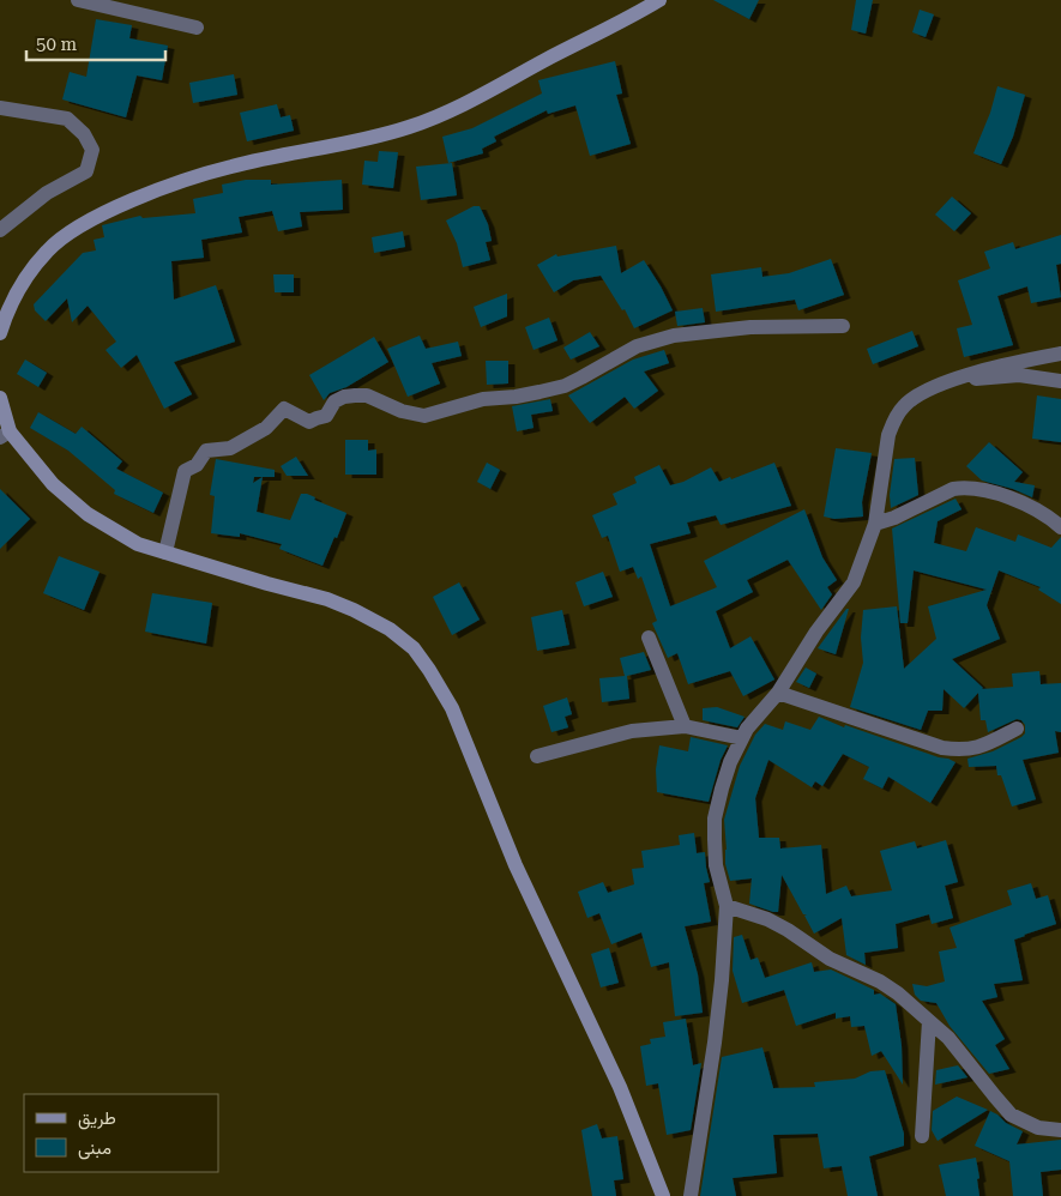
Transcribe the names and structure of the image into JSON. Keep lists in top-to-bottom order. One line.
{"legend":["طريق","مبنى"],"scale_bar":"50 m"}
